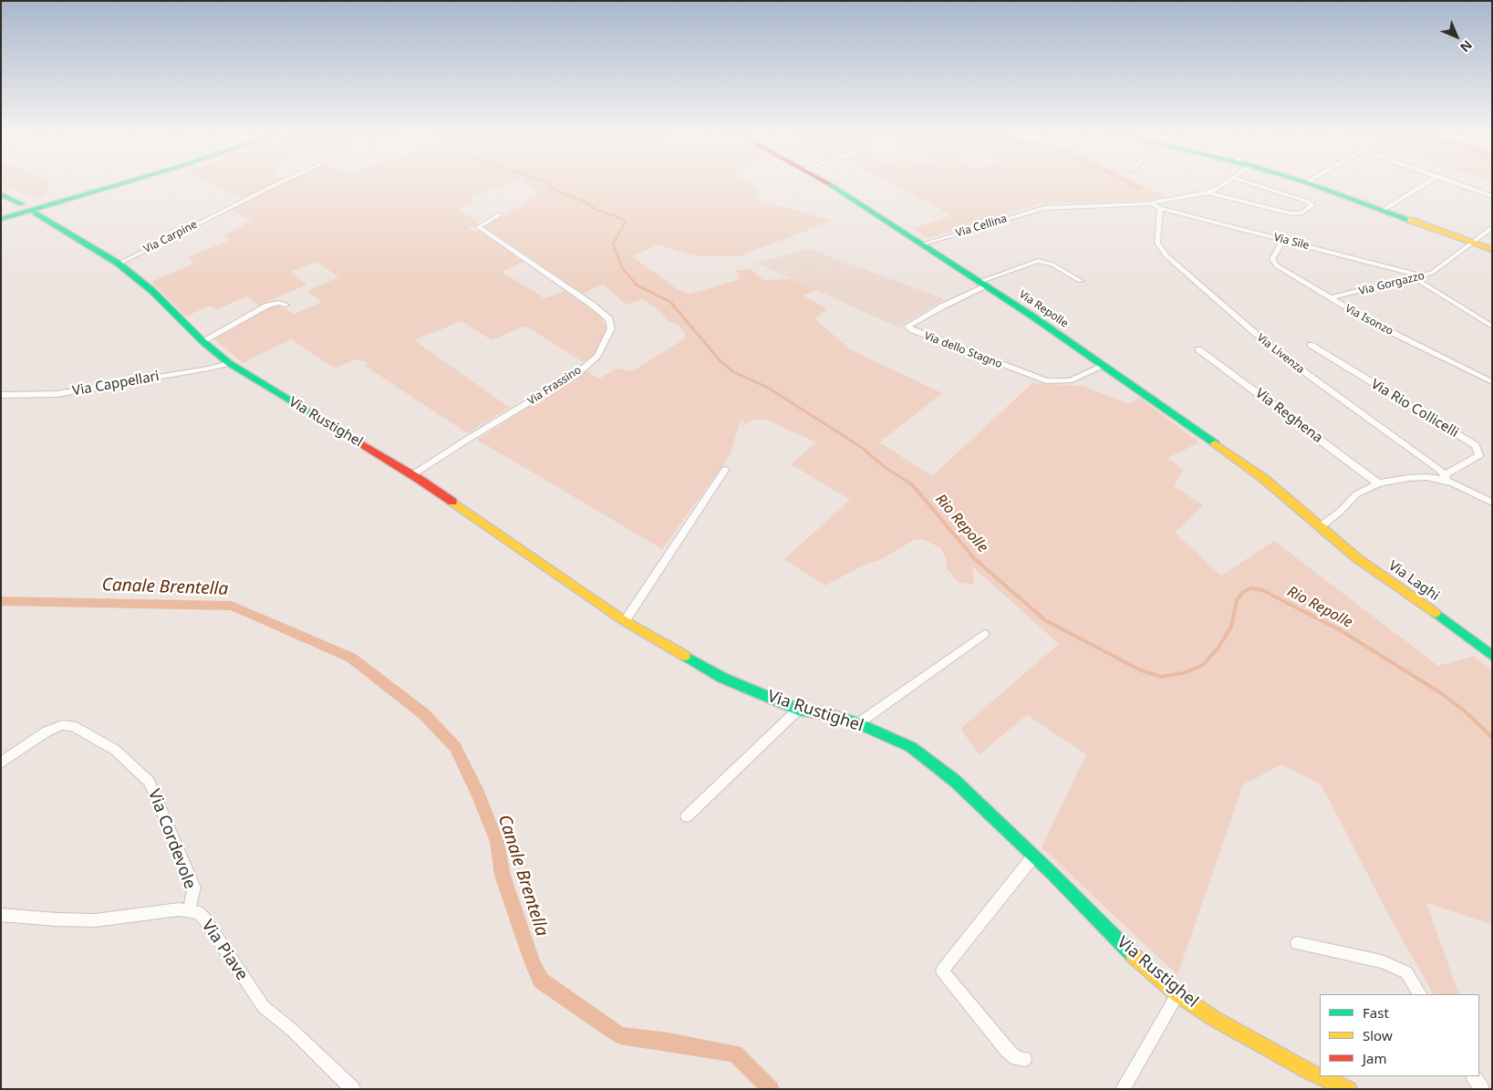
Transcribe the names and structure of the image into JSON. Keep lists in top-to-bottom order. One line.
{"streets":{"main road":["Via Repolle","Via Rustighel","Via Laghi"],"street":["Via Cellina","Via Carpine","Via Sile","Via Gorgazzo","Via Isonzo","Via dello Stagno","Via Livenza","Via Cappellari","Via Frassino","Via Rio Collicelli","Via Reghena","Via Cordevole","Via Piave"]},"crossings":[["Via Cellina","Via Repolle"],["Via Carpine","Via Rustighel"],["Via Sile","Via Gorgazzo"],["Via Sile","Via Isonzo"],["Via Sile","Via Livenza"],["Via Gorgazzo","Via Isonzo"],["Via Repolle","Via dello Stagno"],["Via Repolle","Via Laghi"],["Via Livenza","Via Rio Collicelli"],["Via Cappellari","Via Rustighel"],["Via Frassino","Via Rustighel"],["Via Cordevole","Via Piave"]],"water":["Rio Repolle","Canale Brentella"],"legend":["Fast","Slow","Jam"],"north":"bottom right"}
